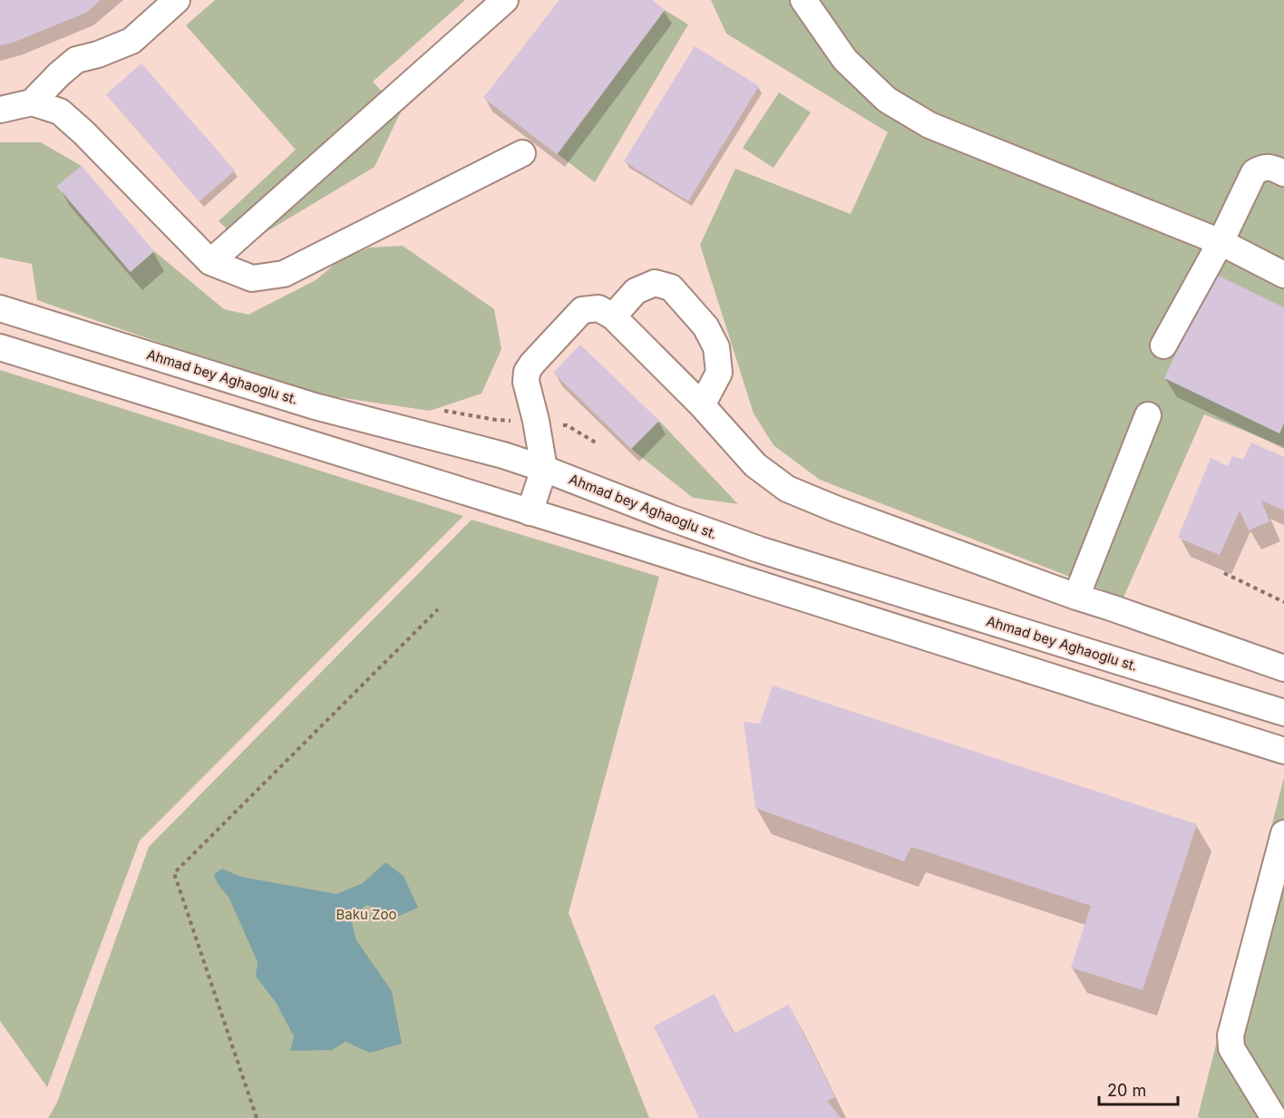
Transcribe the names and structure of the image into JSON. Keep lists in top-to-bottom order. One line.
{"streets":{"street":["Ahmad bey Aghaoglu st."]},"parks":["Baku Zoo"],"scale_bar":"20 m"}
